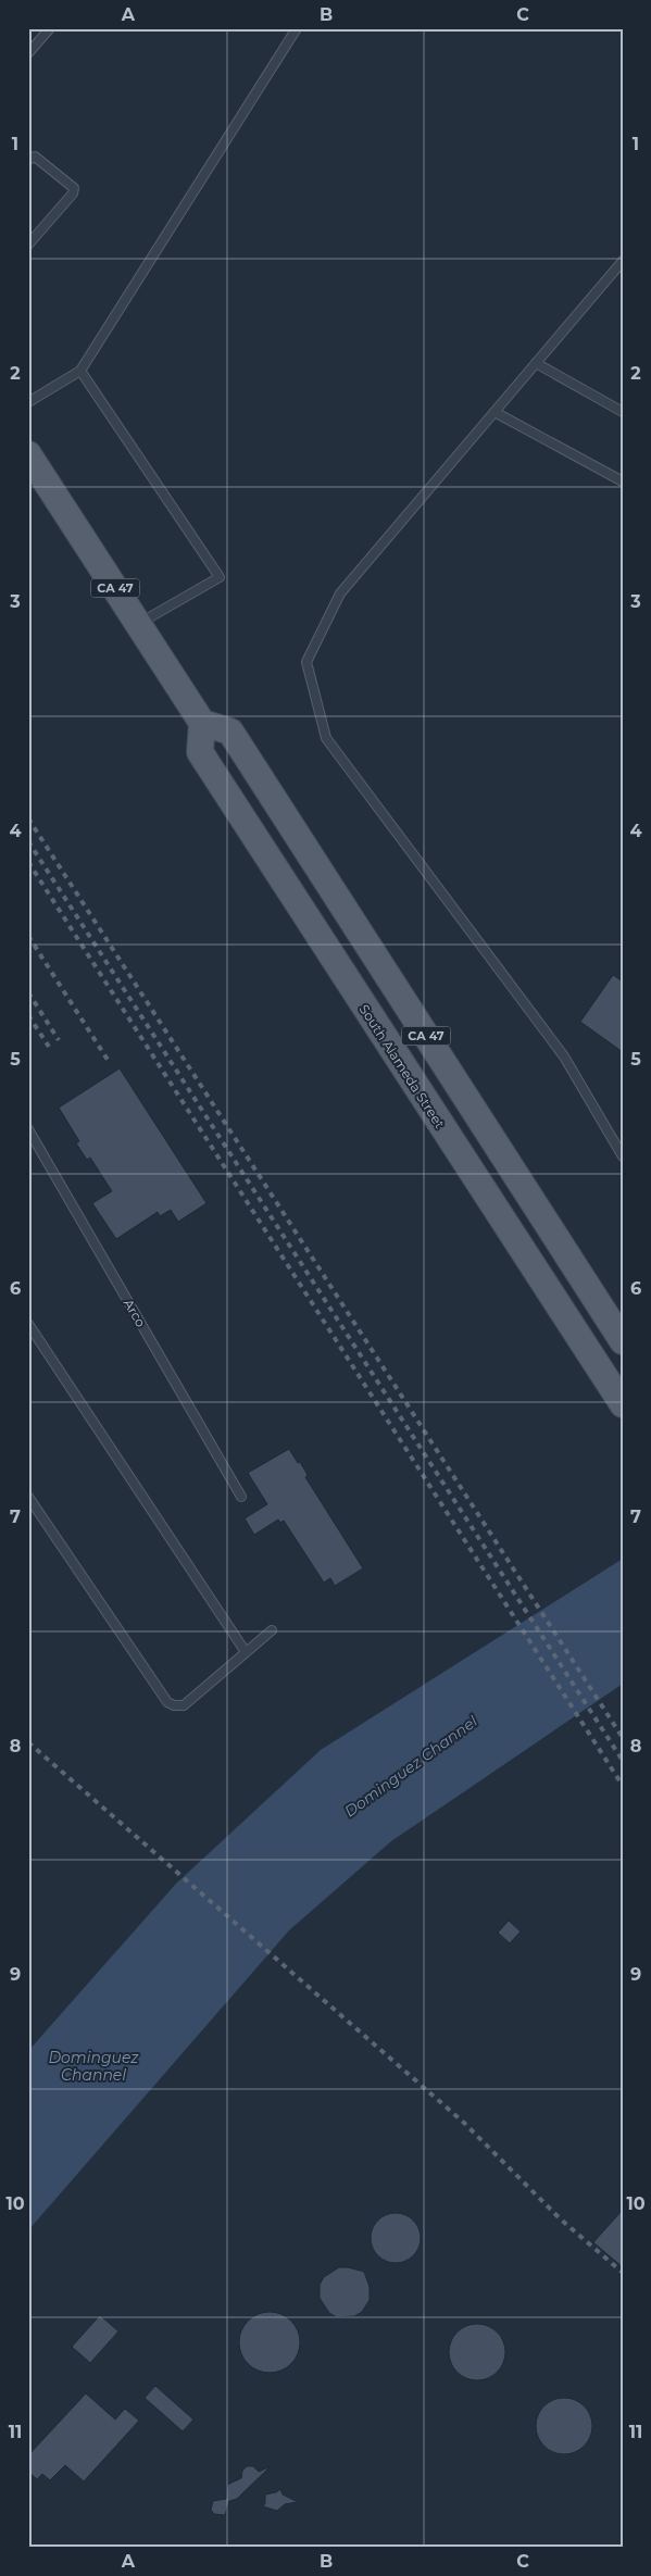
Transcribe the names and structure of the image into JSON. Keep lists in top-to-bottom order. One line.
{"streets":{"main road":["CA 47","South Alameda Street"],"lane":["Arco"]},"crossings":[["CA 47","South Alameda Street"]],"water":["Dominguez Channel"],"grid":{"columns":["A","B","C"],"rows":["1","2","3","4","5","6","7","8","9","10","11"]}}
